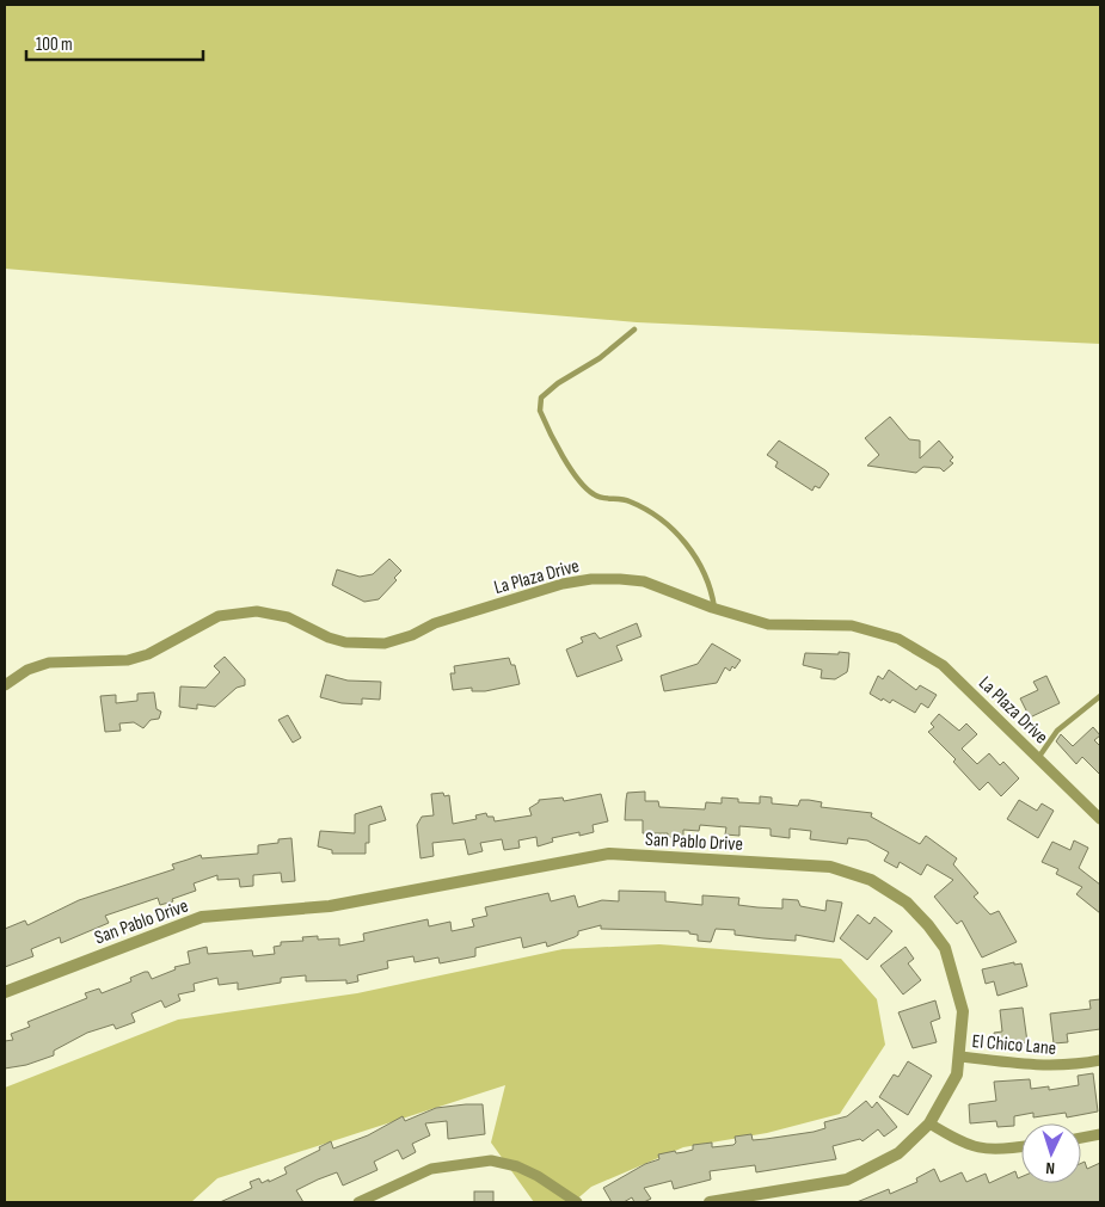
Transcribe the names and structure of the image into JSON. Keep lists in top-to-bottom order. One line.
{"streets":{"street":["La Plaza Drive","San Pablo Drive","El Chico Lane"]},"crossings":[["San Pablo Drive","El Chico Lane"]],"scale_bar":"100 m","north":"bottom"}
